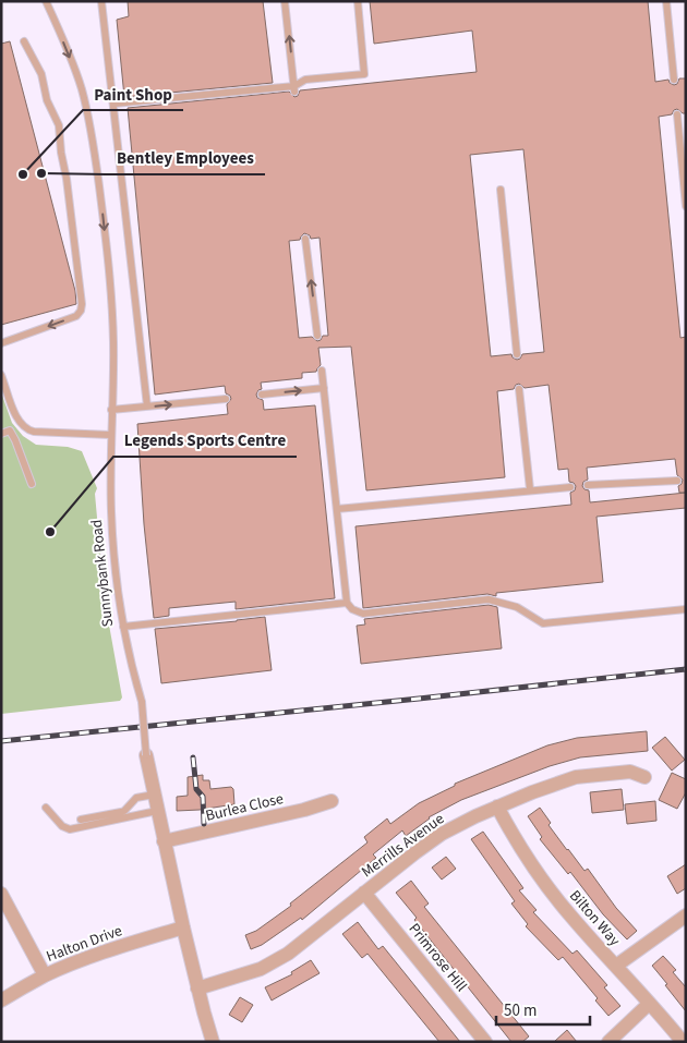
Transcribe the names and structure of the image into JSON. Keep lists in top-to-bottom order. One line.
{"streets":{"street":["Sunnybank Road","Burlea Close","Merrills Avenue","Bilton Way","Halton Drive","Primrose Hill"]},"crossings":[["Sunnybank Road","Burlea Close"],["Sunnybank Road","Merrills Avenue"],["Sunnybank Road","Halton Drive"],["Merrills Avenue","Bilton Way"],["Merrills Avenue","Primrose Hill"]],"places":["Bentley Employees","Paint Shop","Legends Sports Centre"],"scale_bar":"50 m"}
